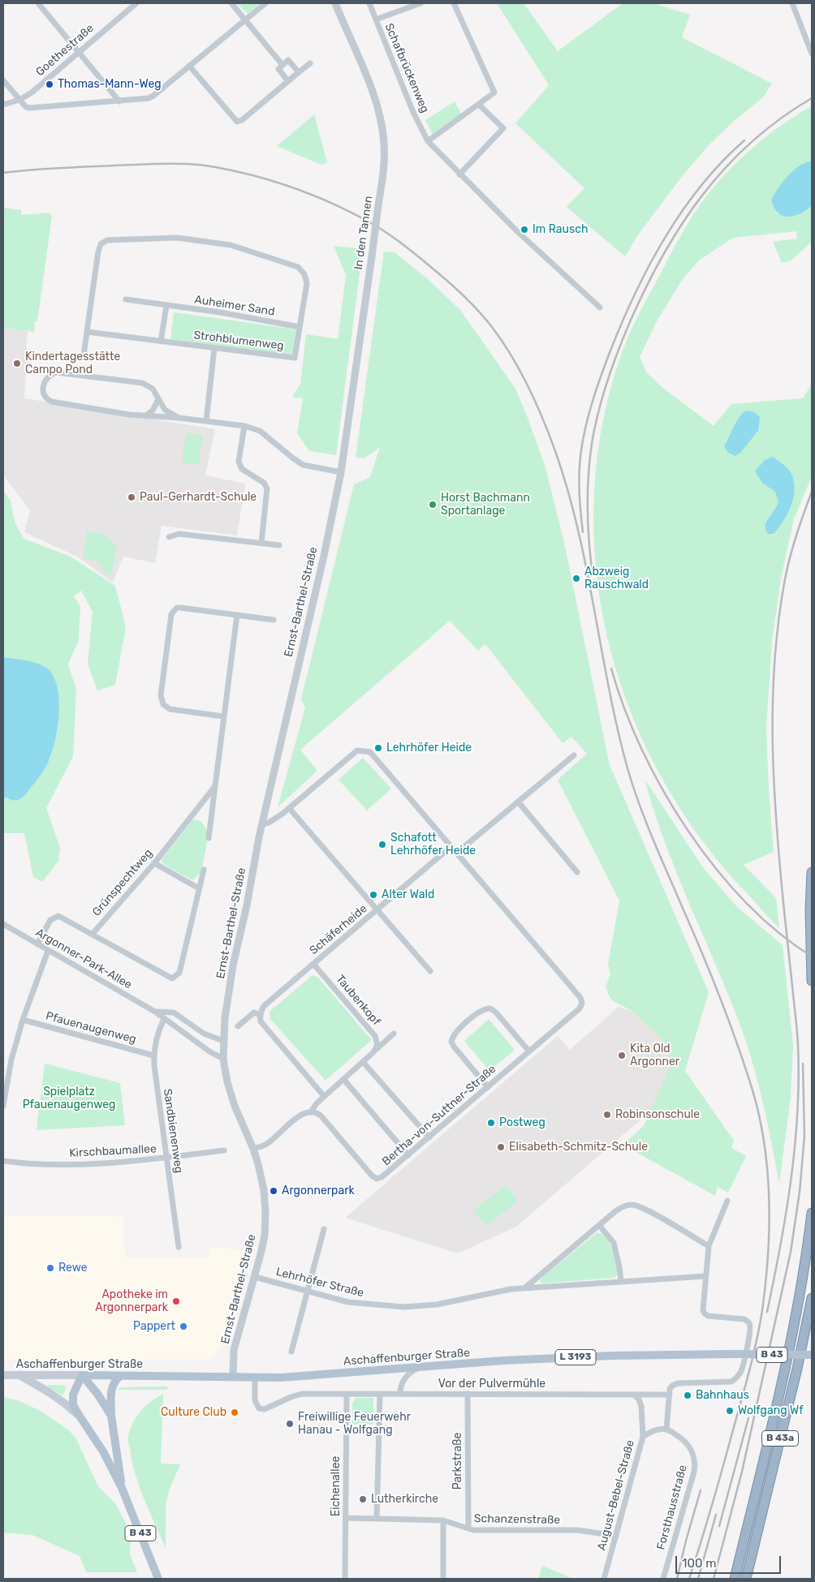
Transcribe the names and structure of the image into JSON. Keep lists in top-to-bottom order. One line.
{"streets":{"highway":["B 43a"],"main road":["B 43","Aschaffenburger Straße","L 3193"],"street":["Goethestraße","Schafbrückenweg","In den Tannen","Auheimer Sand","Strohblumenweg","Ernst-Barthel-Straße","Grünspechtweg","Schäferheide","Argonner-Park-Allee","Taubenkopf","Pfauenaugenweg","Bertha-von-Suttner-Straße","Sandbienenweg","Kirschbaumallee","Lehrhöfer Straße","Vor der Pulvermühle","Parkstraße","Eichenallee","August-Bebel-Straße","Forsthausstraße","Schanzenstraße"]},"crossings":[["In den Tannen","Ernst-Barthel-Straße"],["Auheimer Sand","Strohblumenweg"],["Ernst-Barthel-Straße","Argonner-Park-Allee"],["Ernst-Barthel-Straße","Lehrhöfer Straße"],["Ernst-Barthel-Straße","Aschaffenburger Straße"],["Grünspechtweg","Argonner-Park-Allee"],["Schäferheide","Taubenkopf"],["Argonner-Park-Allee","Sandbienenweg"],["Pfauenaugenweg","Sandbienenweg"],["Sandbienenweg","Kirschbaumallee"],["B 43","Aschaffenburger Straße"],["Aschaffenburger Straße","Vor der Pulvermühle"],["Vor der Pulvermühle","Parkstraße"],["Vor der Pulvermühle","Eichenallee"],["Vor der Pulvermühle","August-Bebel-Straße"],["Parkstraße","Schanzenstraße"],["Eichenallee","Schanzenstraße"],["August-Bebel-Straße","Schanzenstraße"]],"parks":["Spielplatz Pfauenaugenweg"],"places":["Thomas-Mann-Weg","Im Rausch","Kindertagesstätte Campo Pond","Paul-Gerhardt-Schule","Horst Bachmann Sportanlage","Abzweig Rauschwald","Lehrhöfer Heide","Schafott Lehrhöfer Heide","Alter Wald","Kita Old Argonner","Robinsonschule","Postweg","Elisabeth-Schmitz-Schule","Argonnerpark","Rewe","Apotheke im Argonnerpark","Pappert","Bahnhaus","Wolfgang Wf","Culture Club","Freiwillige Feuerwehr Hanau - Wolfgang","Lutherkirche"],"scale_bar":"100 m"}
